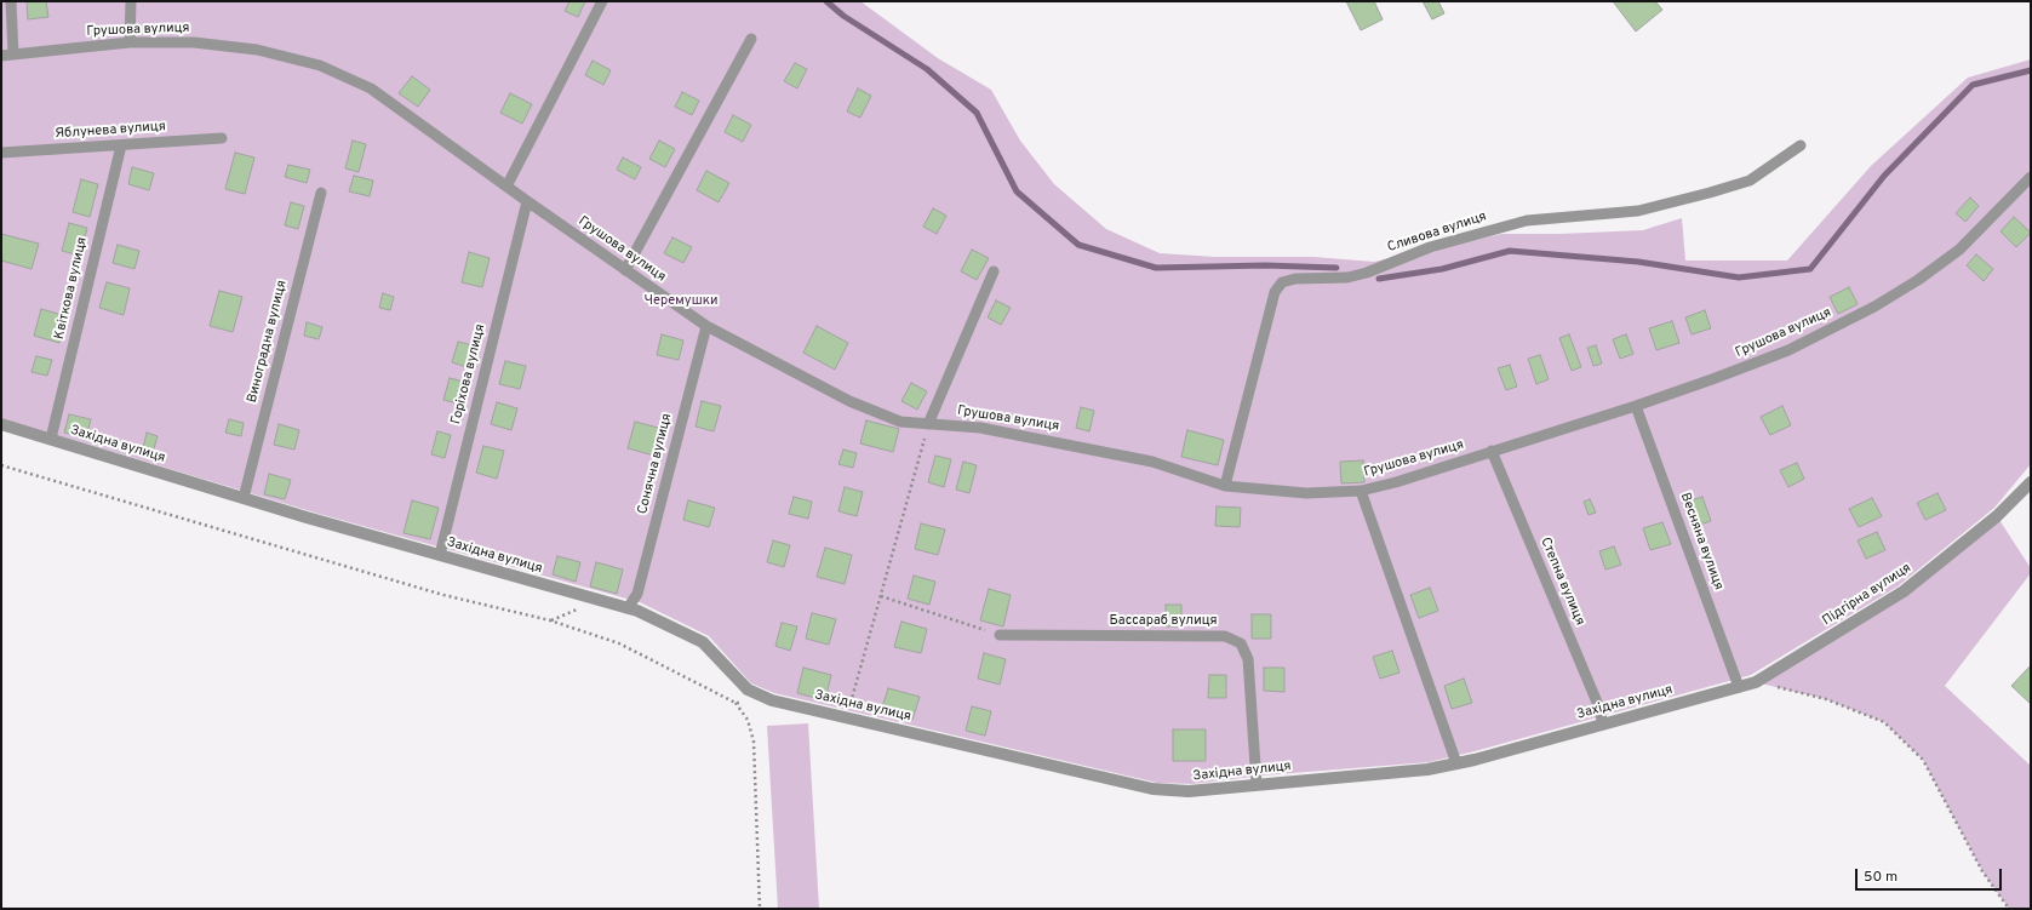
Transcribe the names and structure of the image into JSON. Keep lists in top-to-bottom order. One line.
{"streets":{"street":["Західна вулиця","Підгірна вулиця"],"lane":["Грушова вулиця","Яблунева вулиця","Сливова вулиця","Квіткова вулиця","Виноградна вулиця","Горіхова вулиця","Сонячна вулиця","Весняна вулиця","Степна вулиця","Бассараб вулиця"]},"crossings":[["Грушова вулиця","Сливова вулиця"],["Грушова вулиця","Горіхова вулиця"],["Грушова вулиця","Сонячна вулиця"],["Грушова вулиця","Весняна вулиця"],["Грушова вулиця","Степна вулиця"],["Яблунева вулиця","Квіткова вулиця"],["Квіткова вулиця","Західна вулиця"],["Виноградна вулиця","Західна вулиця"],["Горіхова вулиця","Західна вулиця"],["Західна вулиця","Сонячна вулиця"],["Західна вулиця","Весняна вулиця"],["Західна вулиця","Степна вулиця"],["Західна вулиця","Підгірна вулиця"],["Західна вулиця","Бассараб вулиця"]],"parks":["Черемушки"],"scale_bar":"50 m"}
